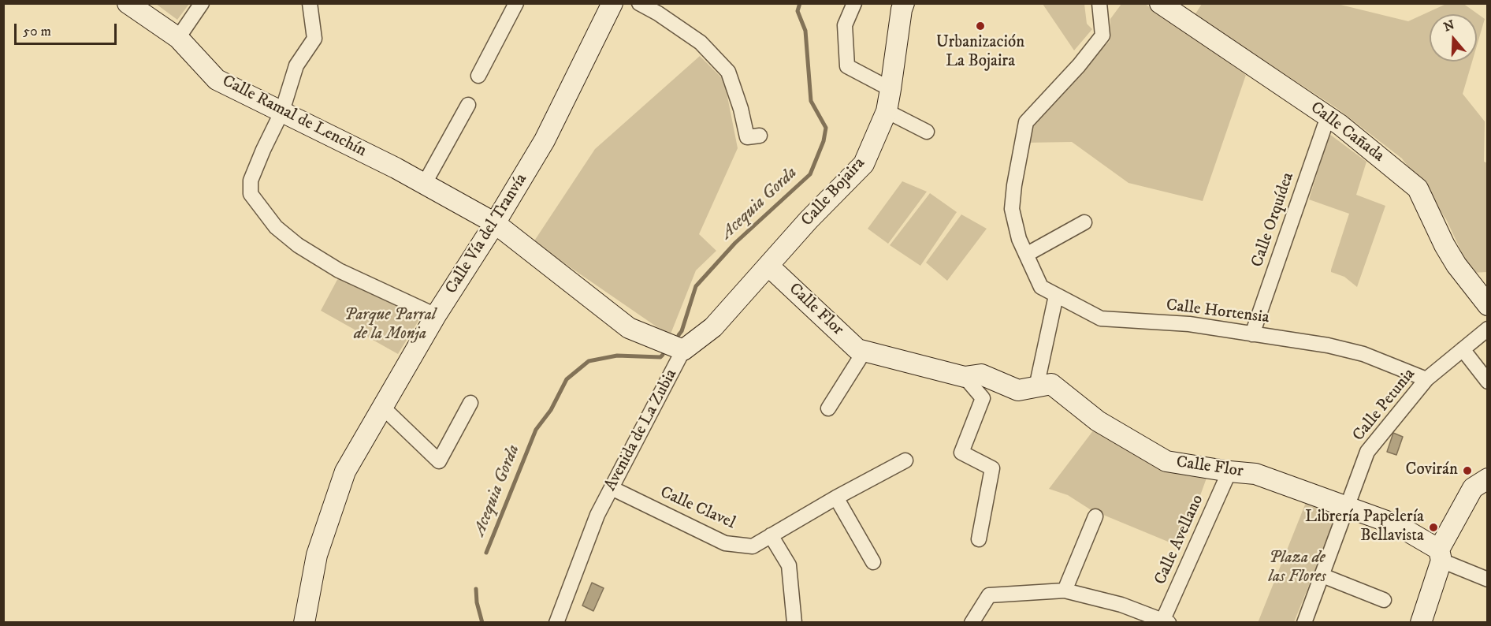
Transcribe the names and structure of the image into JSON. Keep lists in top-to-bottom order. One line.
{"streets":{"street":["Calle Ramal de Lenchín","Calle Cañada","Calle Bojaira","Calle Orquídea","Calle Vía del Tranvía","Calle Flor","Calle Hortensia","Calle Petunia","Avenida de La Zubia","Calle Clavel","Calle Avellano"]},"crossings":[["Calle Ramal de Lenchín","Calle Vía del Tranvía"],["Calle Ramal de Lenchín","Avenida de La Zubia"],["Calle Cañada","Calle Orquídea"],["Calle Bojaira","Calle Flor"],["Calle Bojaira","Avenida de La Zubia"],["Calle Orquídea","Calle Hortensia"],["Calle Flor","Calle Petunia"],["Calle Flor","Avenida de La Zubia"],["Calle Flor","Calle Avellano"],["Calle Hortensia","Calle Petunia"],["Avenida de La Zubia","Calle Clavel"]],"water":["Acequia Gorda"],"parks":["Parque Parral de la Monja","Plaza de las Flores"],"places":["Urbanización La Bojaira","Covirán","Librería Papelería Bellavista"],"scale_bar":"50 m","north":"top"}
